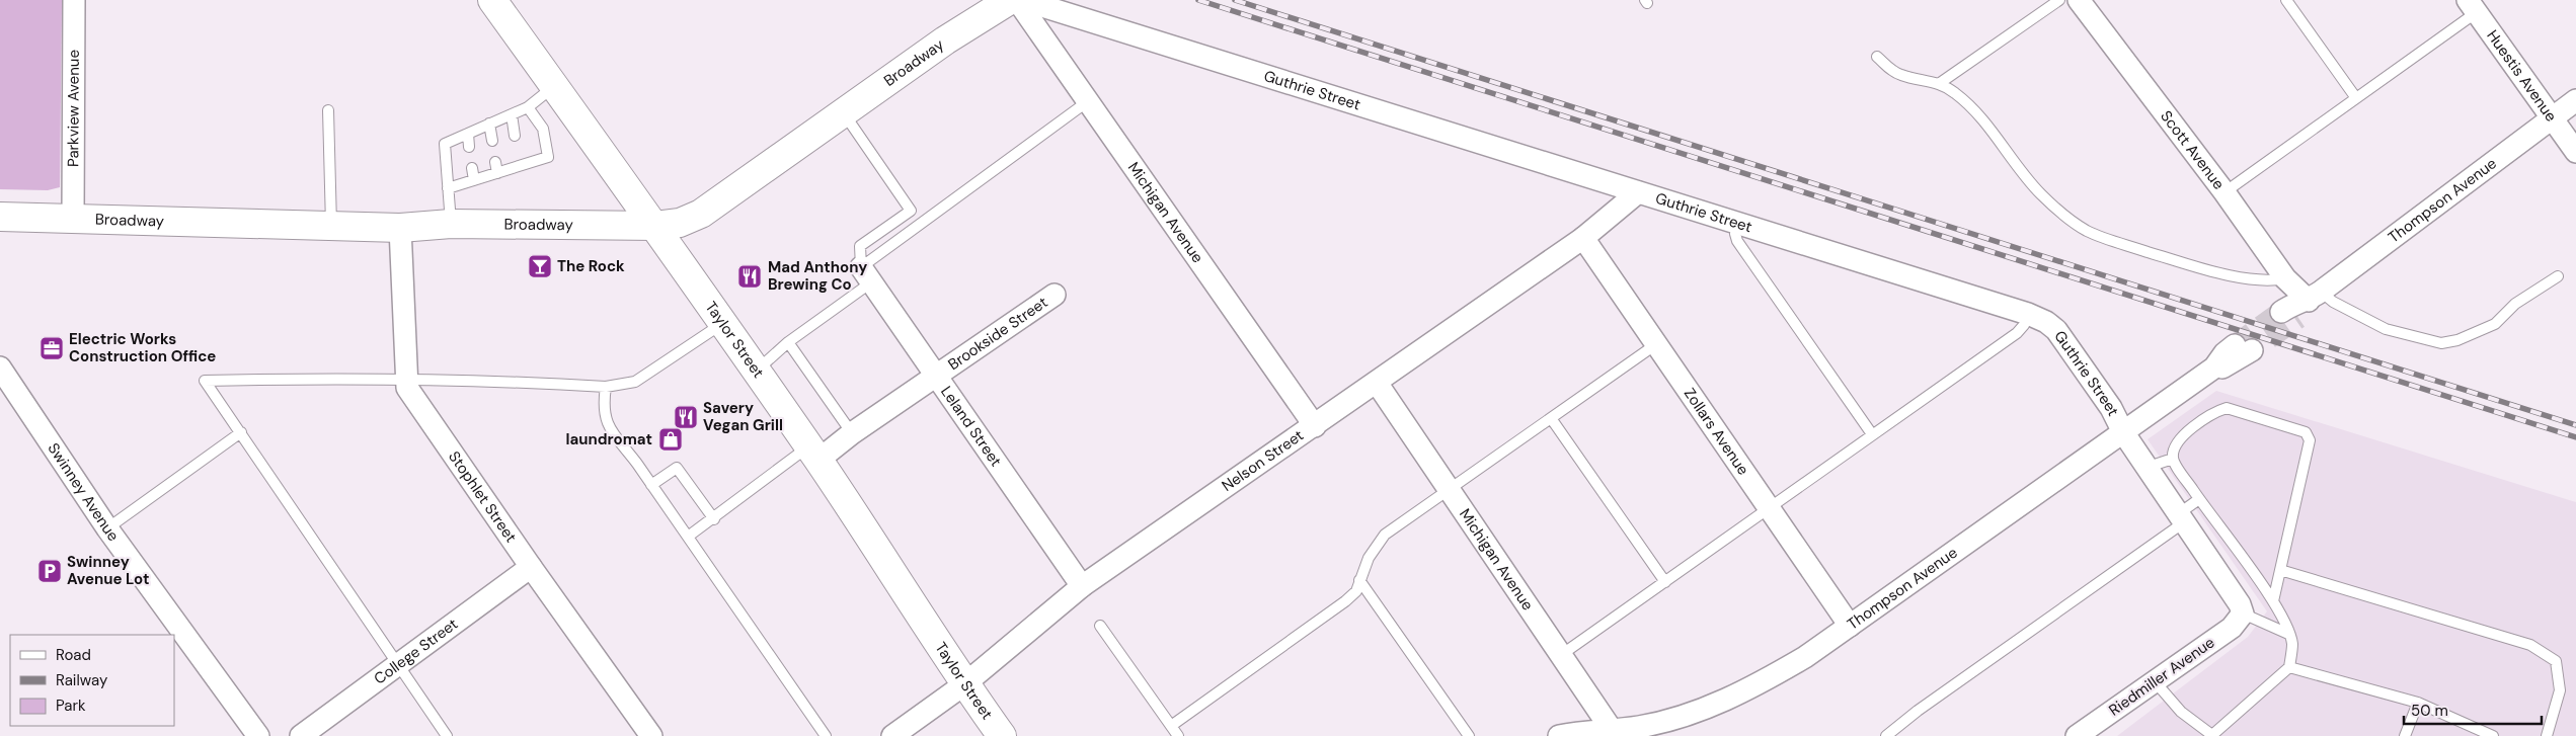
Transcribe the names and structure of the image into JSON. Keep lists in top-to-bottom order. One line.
{"streets":{"main road":["Broadway","Taylor Street"],"street":["Huestis Avenue","Guthrie Street","Parkview Avenue","Scott Avenue","Thompson Avenue","Michigan Avenue","Brookside Street","Leland Street","Zollars Avenue","Nelson Street","Swinney Avenue","Stophlet Street","College Street","Riedmiller Avenue"]},"crossings":[["Broadway","Parkview Avenue"],["Broadway","Taylor Street"],["Broadway","Stophlet Street"],["Huestis Avenue","Thompson Avenue"],["Guthrie Street","Thompson Avenue"],["Guthrie Street","Nelson Street"],["Guthrie Street","Riedmiller Avenue"],["Scott Avenue","Thompson Avenue"],["Thompson Avenue","Michigan Avenue"],["Thompson Avenue","Zollars Avenue"],["Michigan Avenue","Nelson Street"],["Brookside Street","Taylor Street"],["Brookside Street","Leland Street"],["Taylor Street","Nelson Street"],["Leland Street","Nelson Street"],["Zollars Avenue","Nelson Street"],["Stophlet Street","College Street"]],"places":{"bar":["The Rock"],"restaurant":["Mad Anthony Brewing Co","Savery Vegan Grill"],"office":["Electric Works Construction Office"],"shop":["laundromat"],"parking":["Swinney Avenue Lot"]},"legend":["Road","Railway","Park"],"scale_bar":"50 m"}
